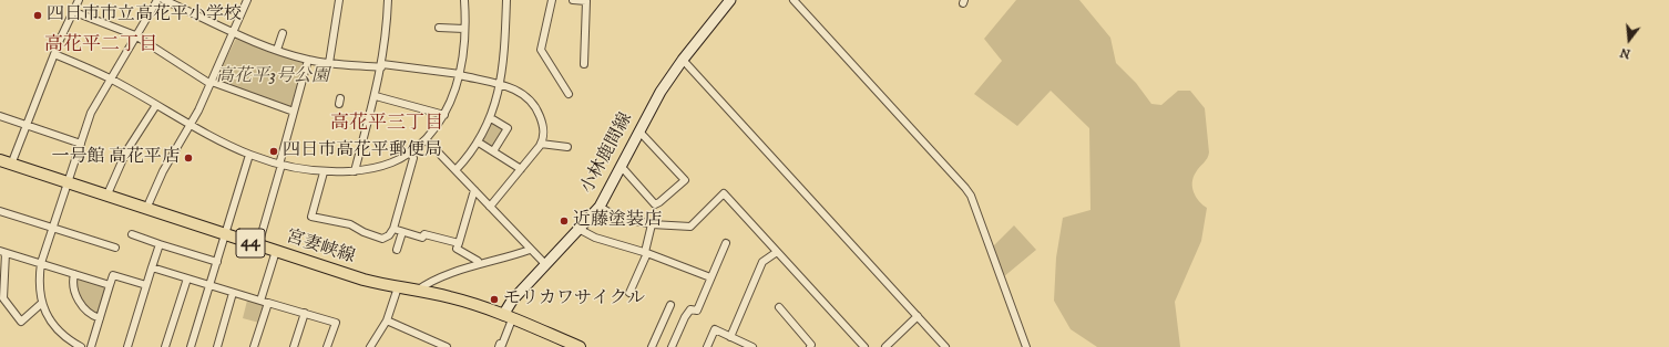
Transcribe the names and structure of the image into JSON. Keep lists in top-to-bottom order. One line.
{"streets":{"main road":["小林鹿間線","44","宮妻峡線"]},"crossings":[["小林鹿間線","宮妻峡線"]],"districts":["高花平二丁目","高花平三丁目"],"parks":["高花平3号公園"],"places":["四日市市立高花平小学校","四日市高花平郵便局","一号館 高花平店","近藤塗装店","モリカワサイクル"],"north":"bottom"}
